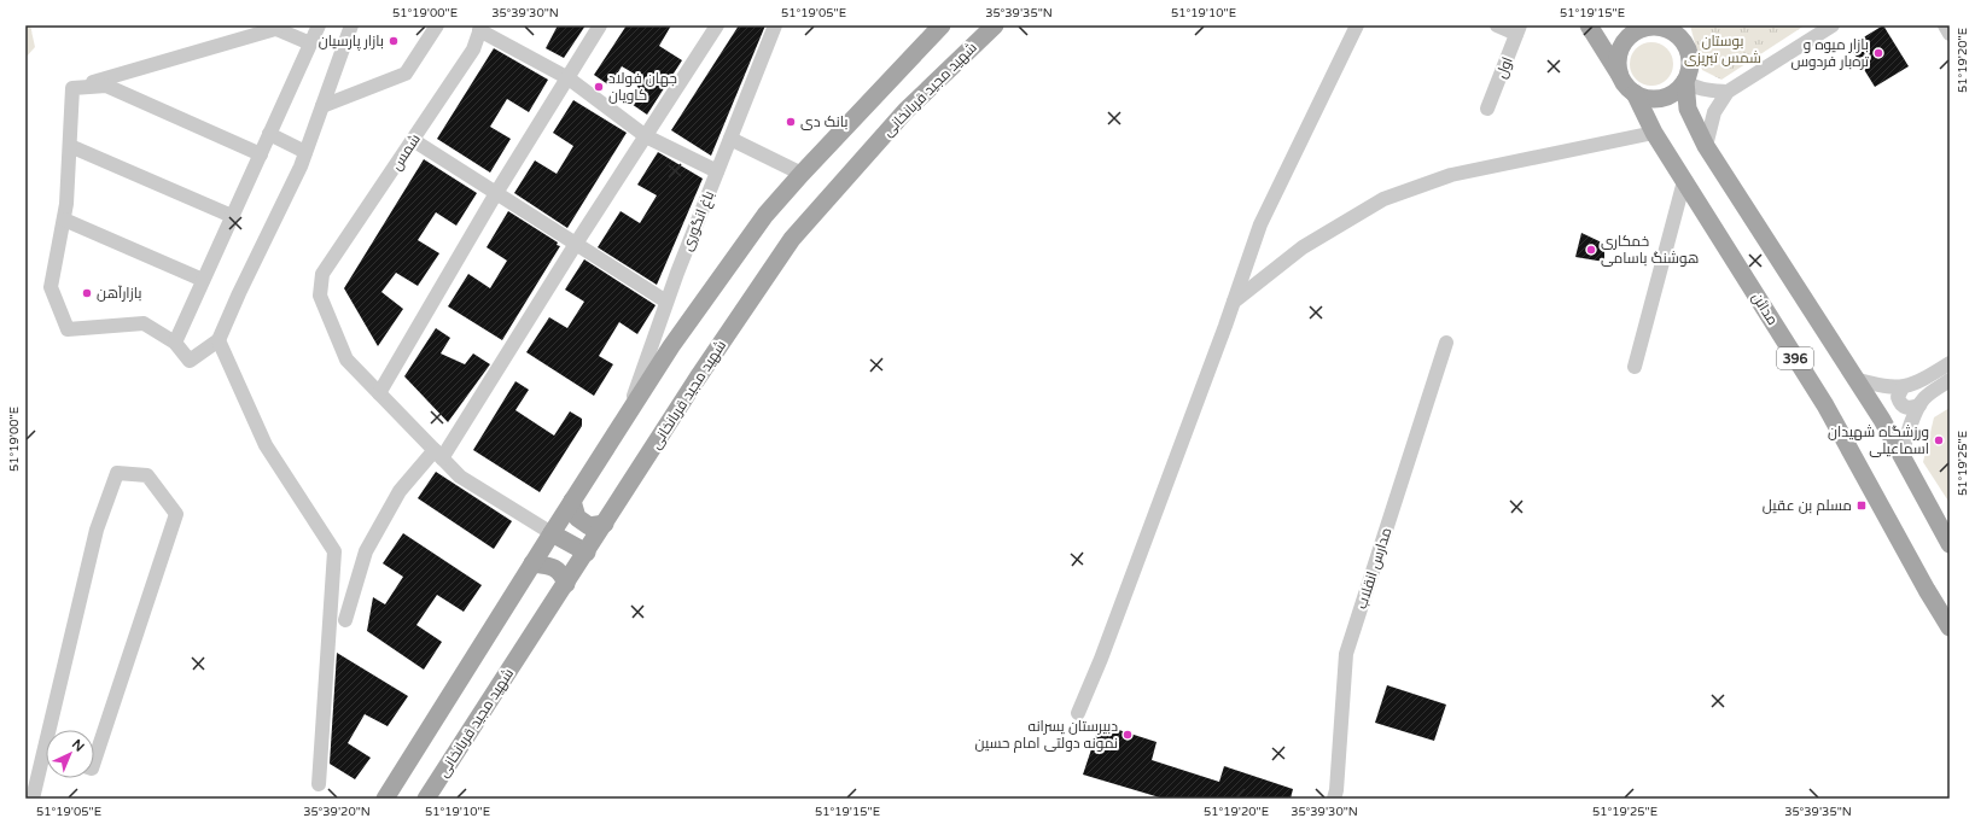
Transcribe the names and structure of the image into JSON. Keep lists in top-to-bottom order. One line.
{"streets":{"main road":["شهید مجید قربانخانی","مدائن","396"],"street":["اول","شمس","باغ انگوری","مدارس انقلاب"]},"crossings":[["مدائن","396"]],"parks":["بوستان شمس تبریزی"],"places":{"other":["بازار پارسیان","بازار میوه و تره‌بار فردوس","جهان فولاد کاویان","بانک دی","خمکاری هوشنگ باسامی","بازارآهن","ورزشگاه شهیدان اسماعیلی","دبیرستان پسرانه نمونه دولتی امام حسین"],"transit":["مسلم بن عقیل"]},"north":"top right","coordinates":["51°19'00\"E","35°39'30\"N","51°19'05\"E","35°39'35\"N","51°19'10\"E","51°19'15\"E","51°19'20\"E","51°19'25\"E","35°39'20\"N"]}
